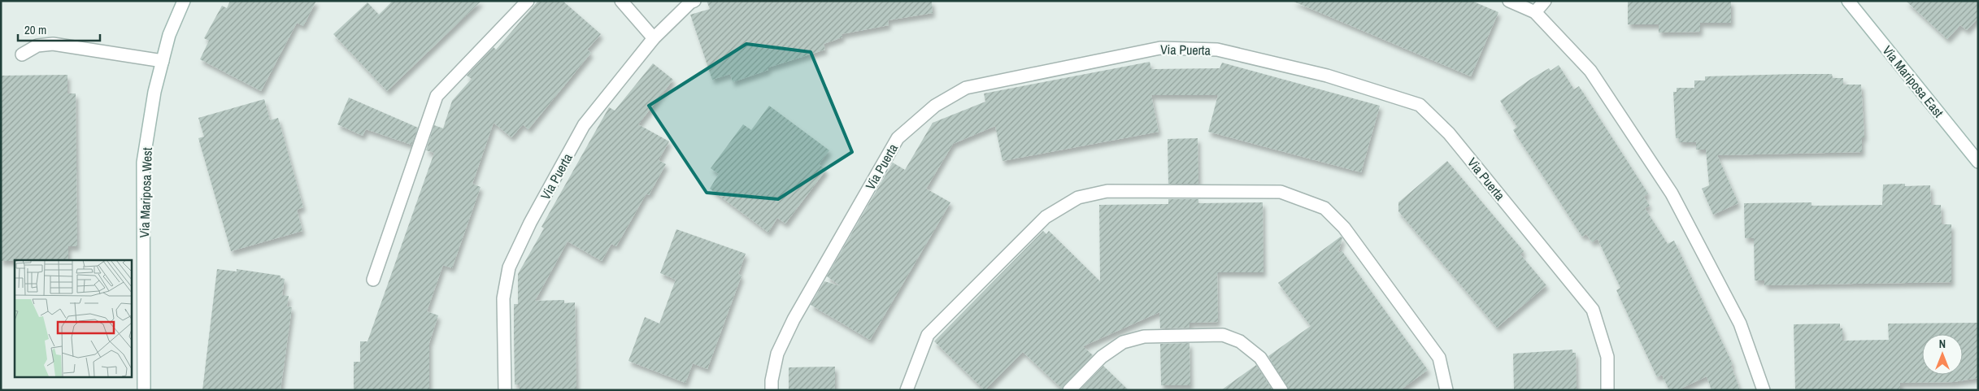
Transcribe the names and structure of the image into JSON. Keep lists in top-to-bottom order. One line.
{"streets":{"street":["Via Puerta","Via Mariposa East","Via Mariposa West"]},"scale_bar":"20 m","north":"top"}
